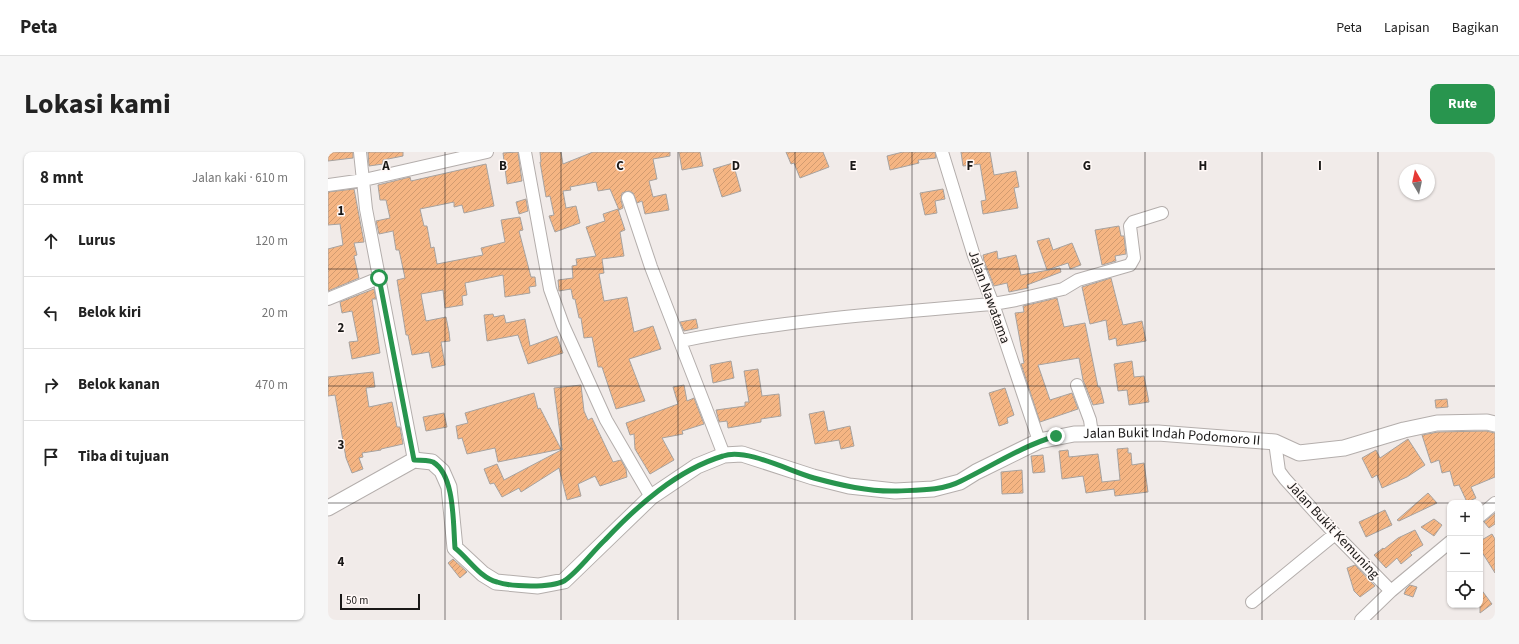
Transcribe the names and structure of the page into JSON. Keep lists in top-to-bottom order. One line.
{"streets":{"street":["Jalan Nawatama","Jalan Bukit Indah Podomoro II","Jalan Bukit Kemuning"]},"crossings":[["Jalan Nawatama","Jalan Bukit Indah Podomoro II"],["Jalan Bukit Indah Podomoro II","Jalan Bukit Kemuning"]],"scale_bar":"50 m","north":"top","page":{"header":"Peta","nav":["Peta","Lapisan","Bagikan"],"title":"Lokasi kami","buttons":"Rute","heading":["8 mnt","Jalan kaki · 610 m"],"list":[["Lurus","120 m"],["Belok kiri","20 m"],["Belok kanan","470 m"],"Tiba di tujuan"],"map_buttons":["+","−"],"scale":"50 m"},"grid":{"columns":["A","B","C","D","E","F","G","H","I"],"rows":["1","2","3","4"]}}
